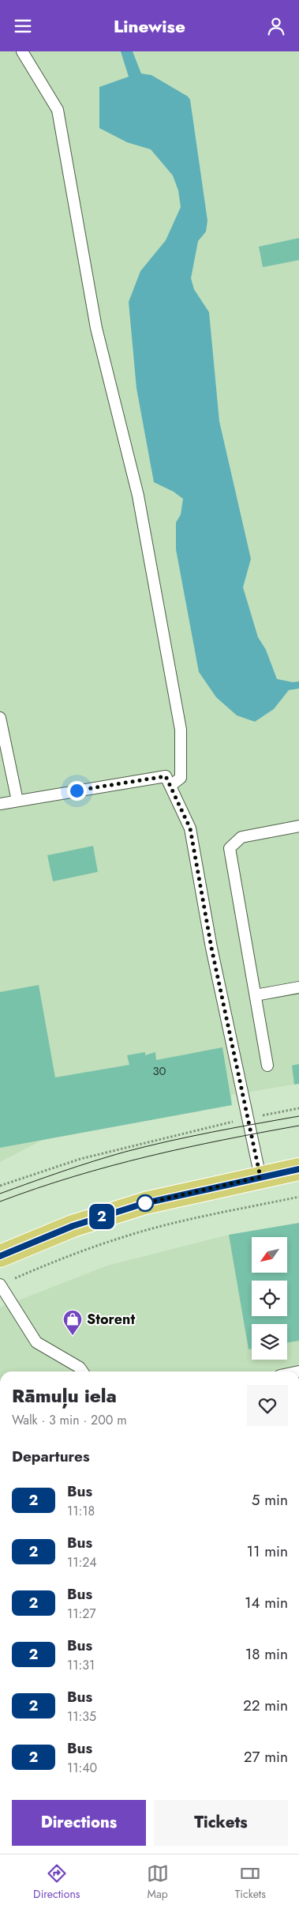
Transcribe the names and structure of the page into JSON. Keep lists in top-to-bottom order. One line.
{"places":{"shop":["Storent"]},"lines":["bus line 2"],"house_numbers":["30"],"north":"bottom left","page":{"header":"Linewise","on_map":"2","heading":[["Rāmuļu iela","Walk · 3 min · 200 m"],"Departures"],"list":[{"mark":"2","name":"Bus","note":"11:18","value":"5 min"},{"mark":"2","name":"Bus","note":"11:24","value":"11 min"},{"mark":"2","name":"Bus","note":"11:27","value":"14 min"},{"mark":"2","name":"Bus","note":"11:31","value":"18 min"},{"mark":"2","name":"Bus","note":"11:35","value":"22 min"},{"mark":"2","name":"Bus","note":"11:40","value":"27 min"}],"buttons":["Directions","Tickets"],"tabs":["Directions","Map","Tickets"]}}
